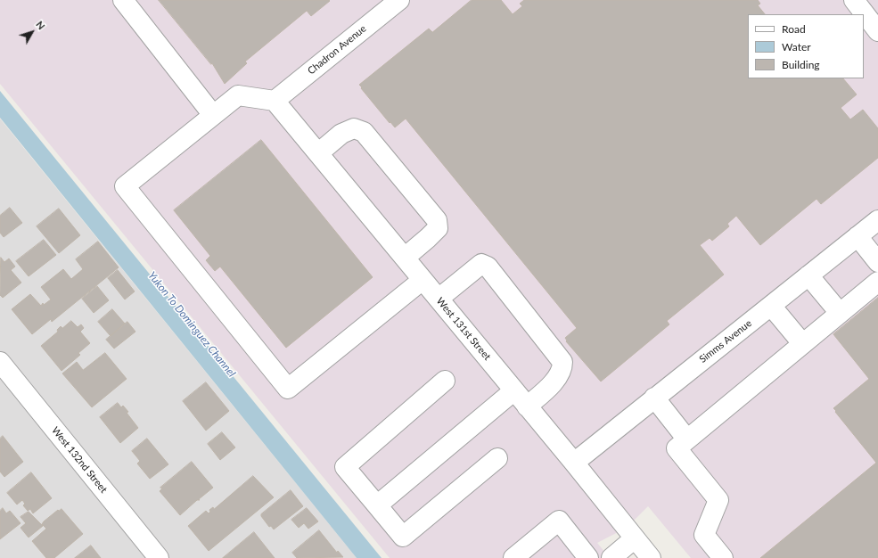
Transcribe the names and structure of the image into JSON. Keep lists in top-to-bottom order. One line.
{"streets":{"street":["Chadron Avenue","West 131st Street","Simms Avenue","West 132nd Street"]},"crossings":[["Chadron Avenue","West 131st Street"],["West 131st Street","Simms Avenue"]],"water":["Yukon To Dominguez Channel"],"legend":["Road","Water","Building"],"north":"top right"}
